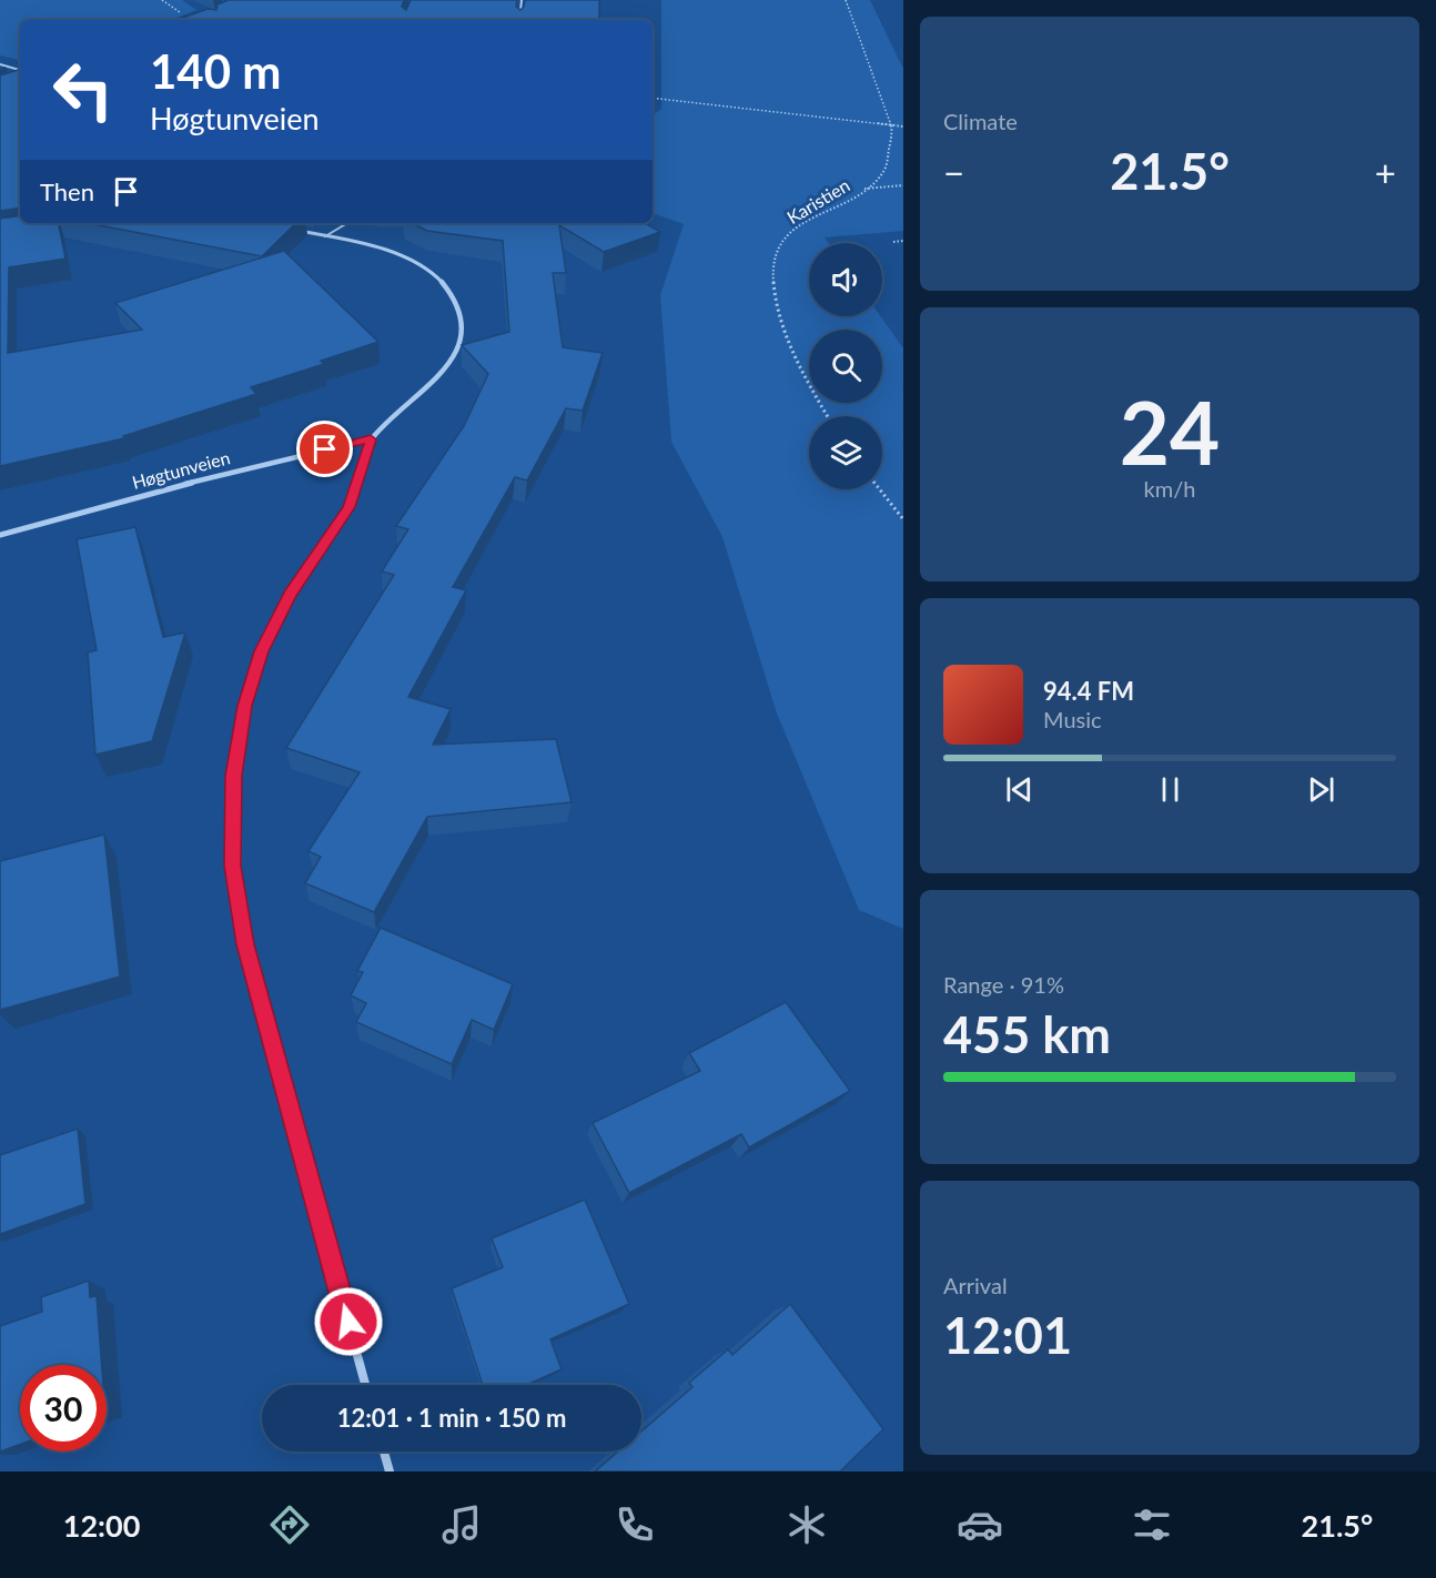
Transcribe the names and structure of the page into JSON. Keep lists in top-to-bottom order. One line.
{"streets":{"street":["Høgtunveien"],"path":["Karistien"]},"page":{"tile":["Climate",["24","km/h"],["Range · 91%","455 km"],["Arrival","12:01"]],"turn":["140 m","Høgtunveien"],"heat":["−","21.5°","+"],"then":"Then","song":["94.4 FM","Music"],"limit":"30","trip":"12:01 · 1 min · 150 m","tabs":["12:00","21.5°"]}}
